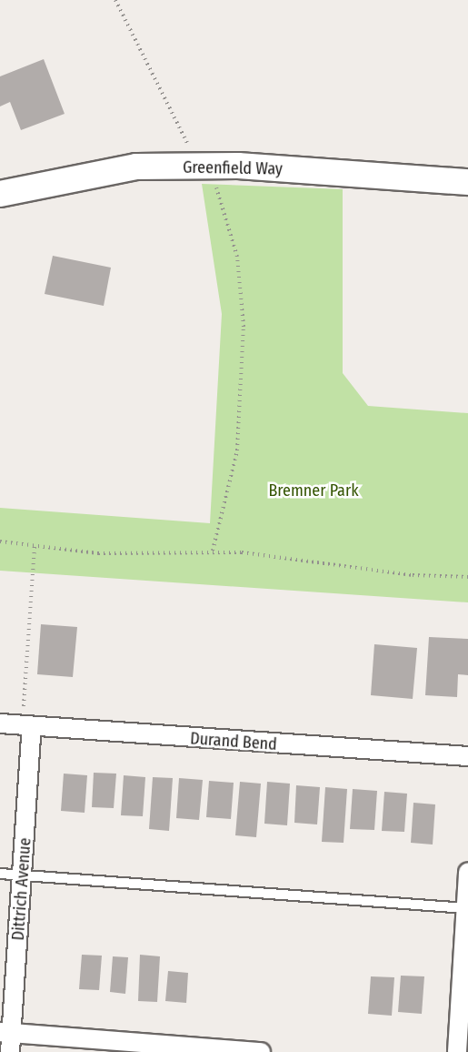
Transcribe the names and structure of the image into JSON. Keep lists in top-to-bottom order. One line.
{"streets":{"street":["Greenfield Way","Durand Bend","Dittrich Avenue"]},"crossings":[["Durand Bend","Dittrich Avenue"]],"parks":["Bremner Park"]}
